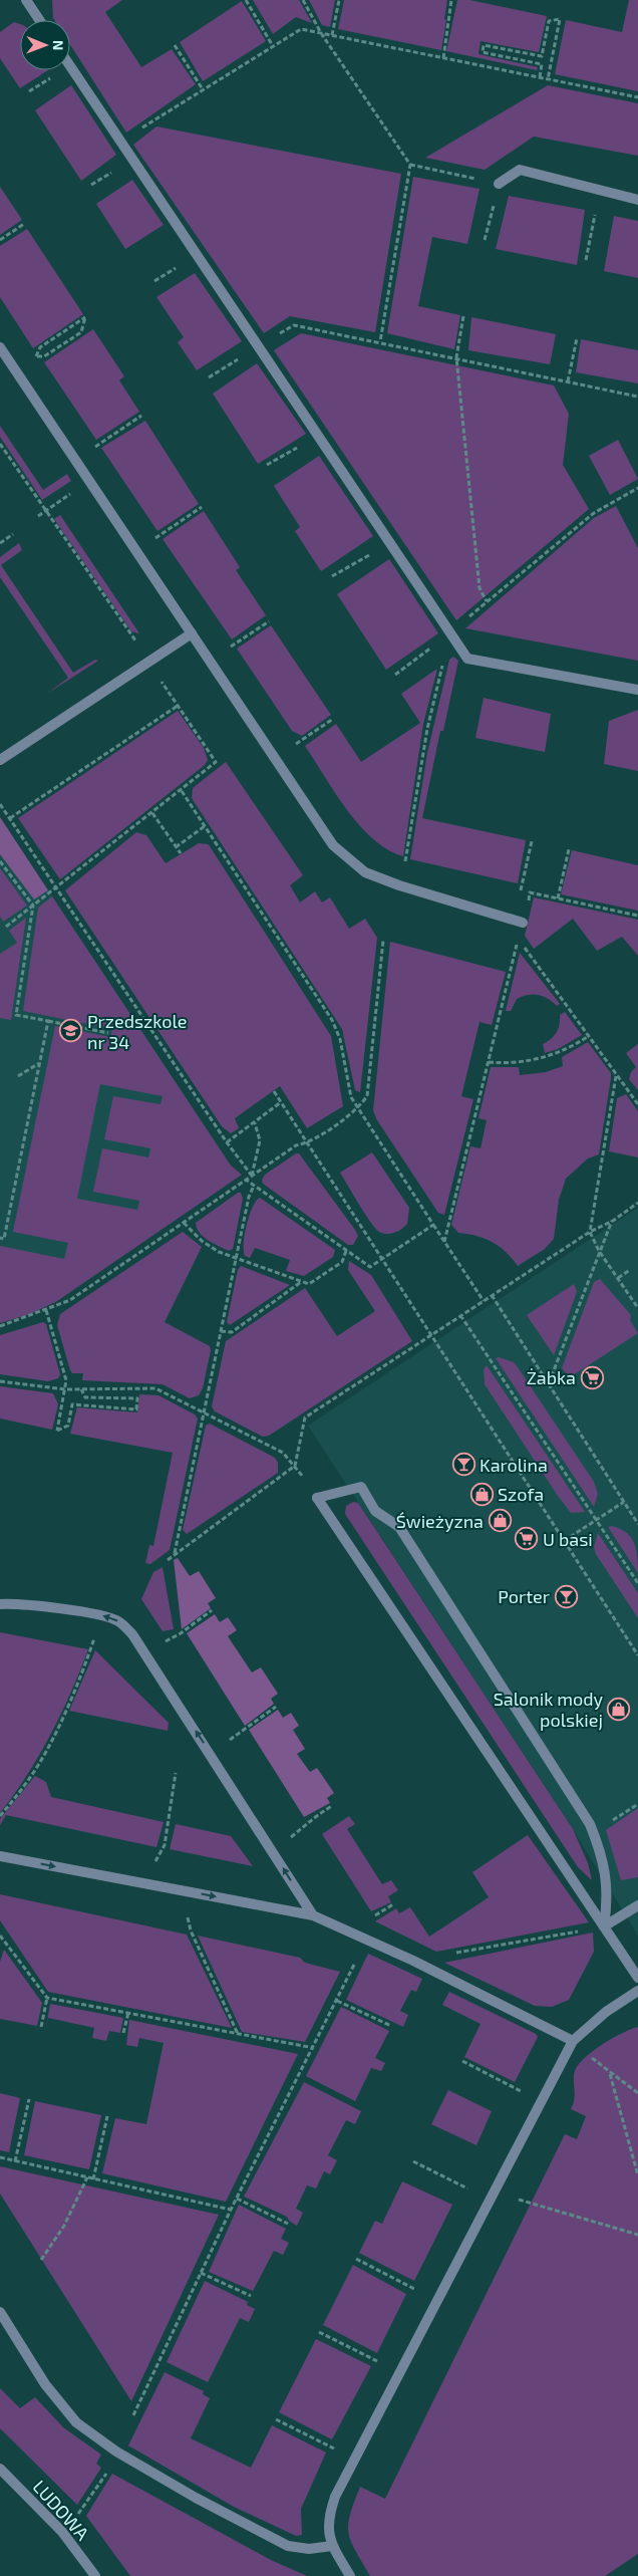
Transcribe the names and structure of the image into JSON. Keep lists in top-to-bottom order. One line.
{"streets":{"street":["LUDOWA"]},"places":{"school or university":["Przedszkole nr 34"],"supermarket":["Żabka","U basi"],"bar":["Karolina","Porter"],"shop":["Szofa","Świeżyzna","Salonik mody polskiej"]},"north":"right"}
